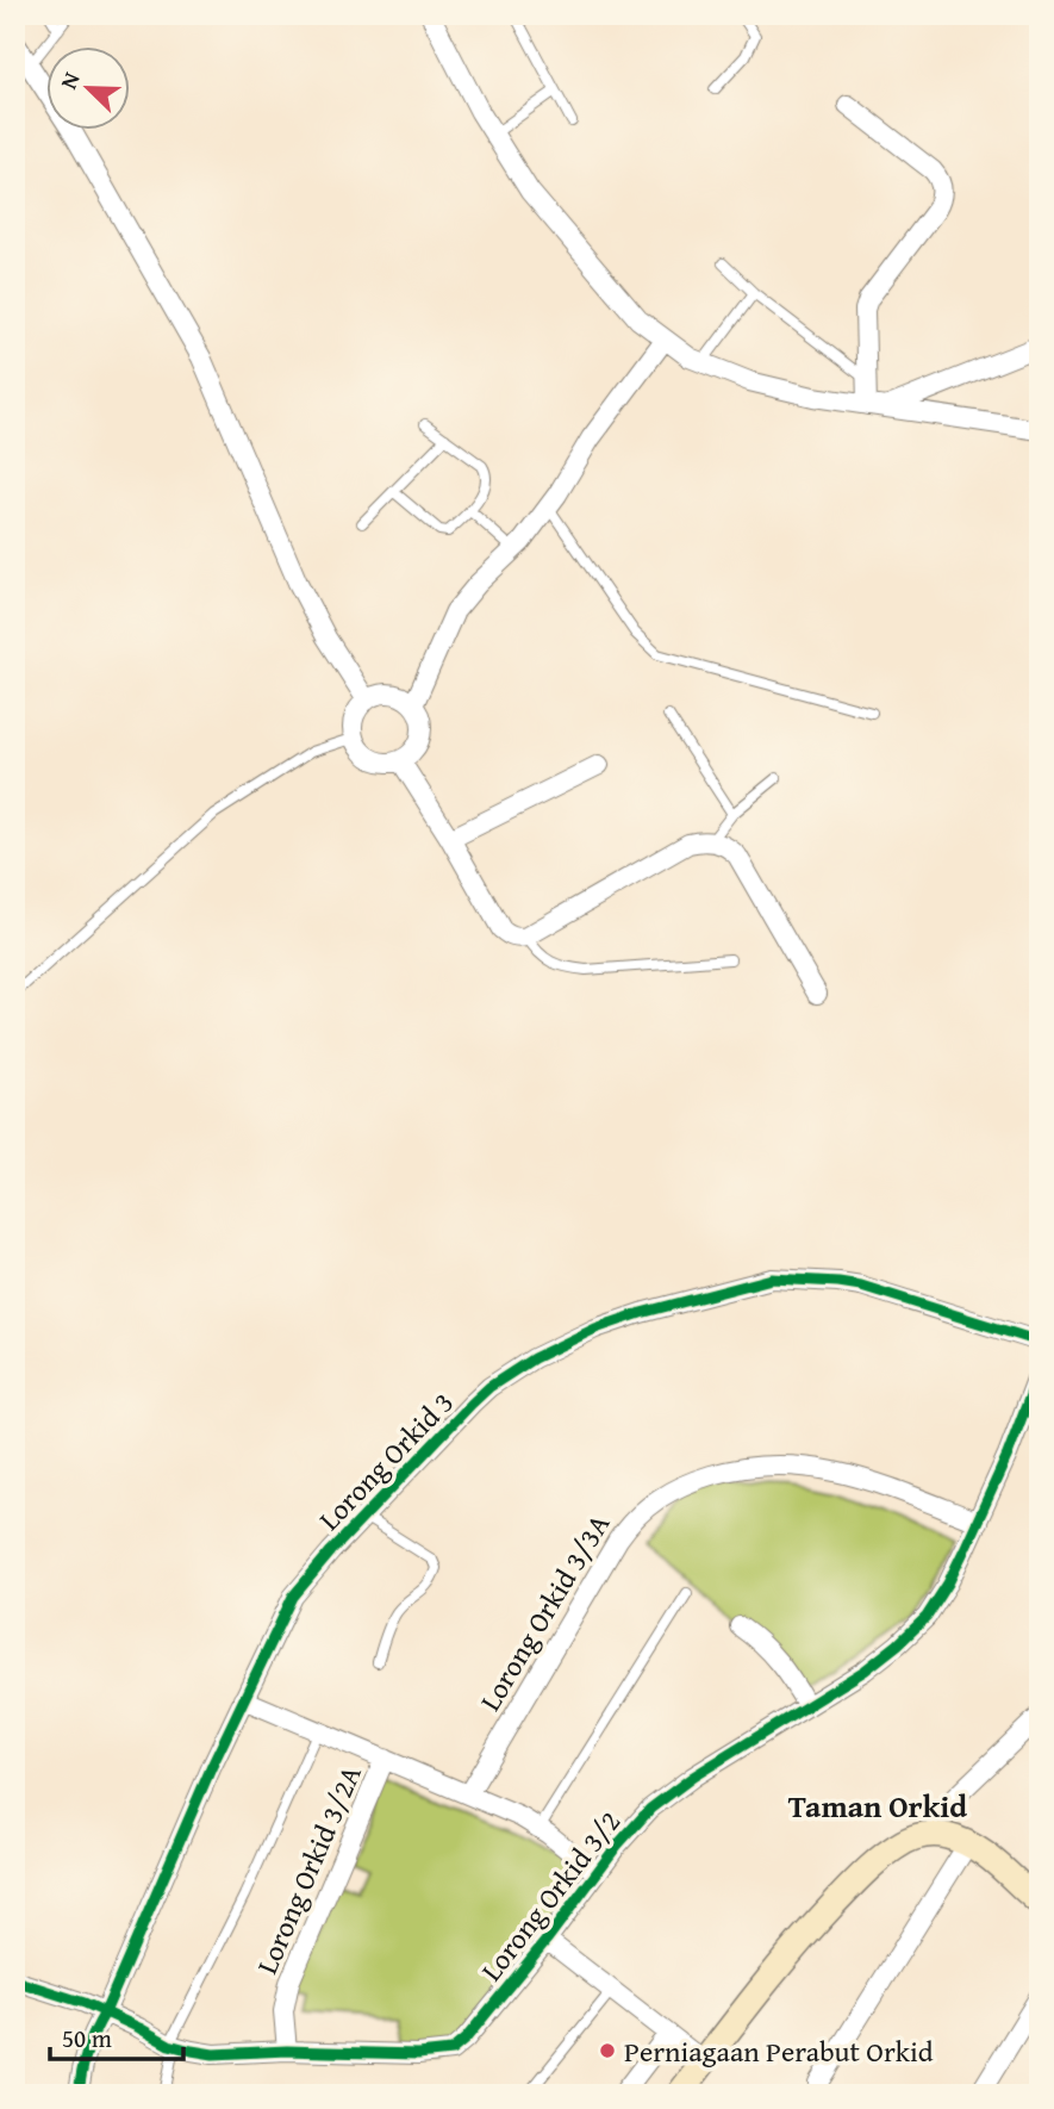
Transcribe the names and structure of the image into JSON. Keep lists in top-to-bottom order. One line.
{"streets":{"street":["Lorong Orkid 3","Lorong Orkid 3/3A","Lorong Orkid 3/2A","Lorong Orkid 3/2"]},"crossings":[["Lorong Orkid 3","Lorong Orkid 3/2"],["Lorong Orkid 3/3A","Lorong Orkid 3/2"],["Lorong Orkid 3/2A","Lorong Orkid 3/2"]],"districts":["Taman Orkid"],"places":["Perniagaan Perabut Orkid"],"scale_bar":"50 m","north":"top left"}
